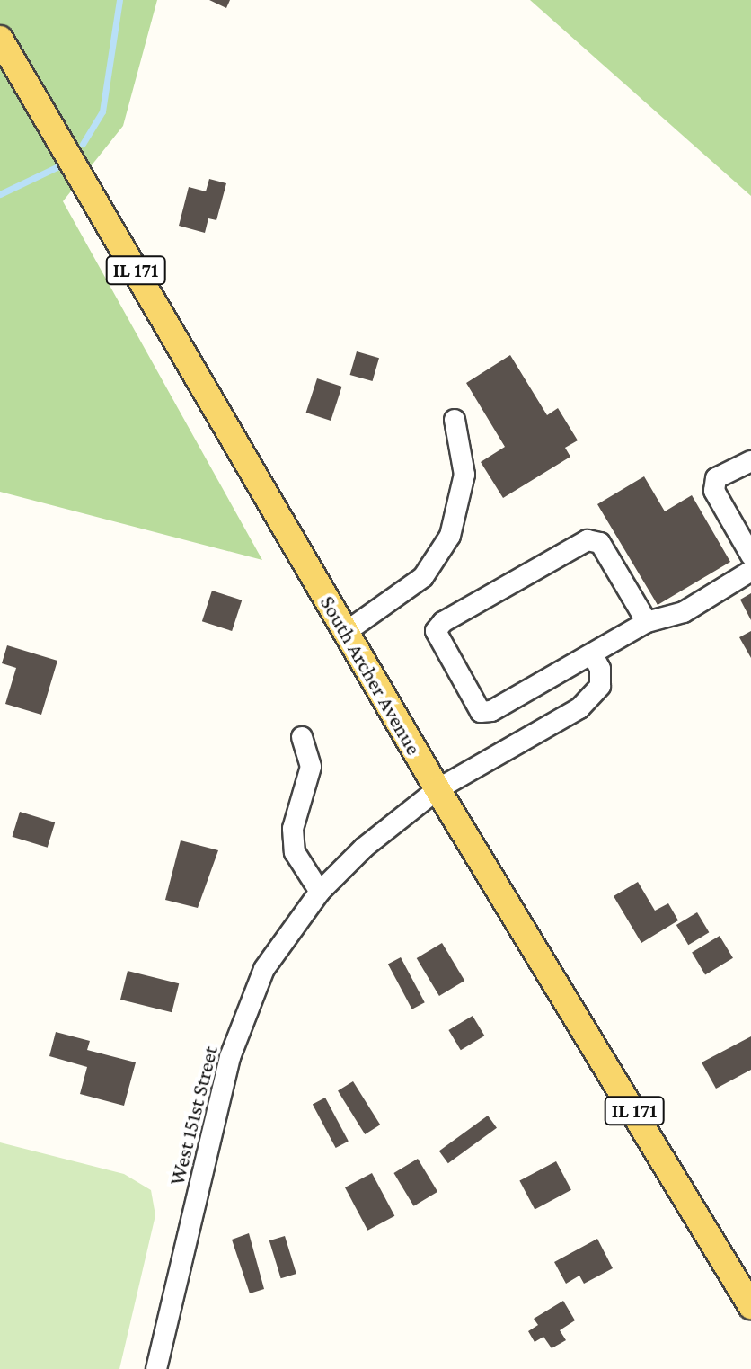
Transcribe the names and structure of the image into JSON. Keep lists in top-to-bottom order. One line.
{"streets":{"main road":["IL 171","South Archer Avenue"],"street":["West 151st Street"]},"crossings":[["South Archer Avenue","West 151st Street"]]}
